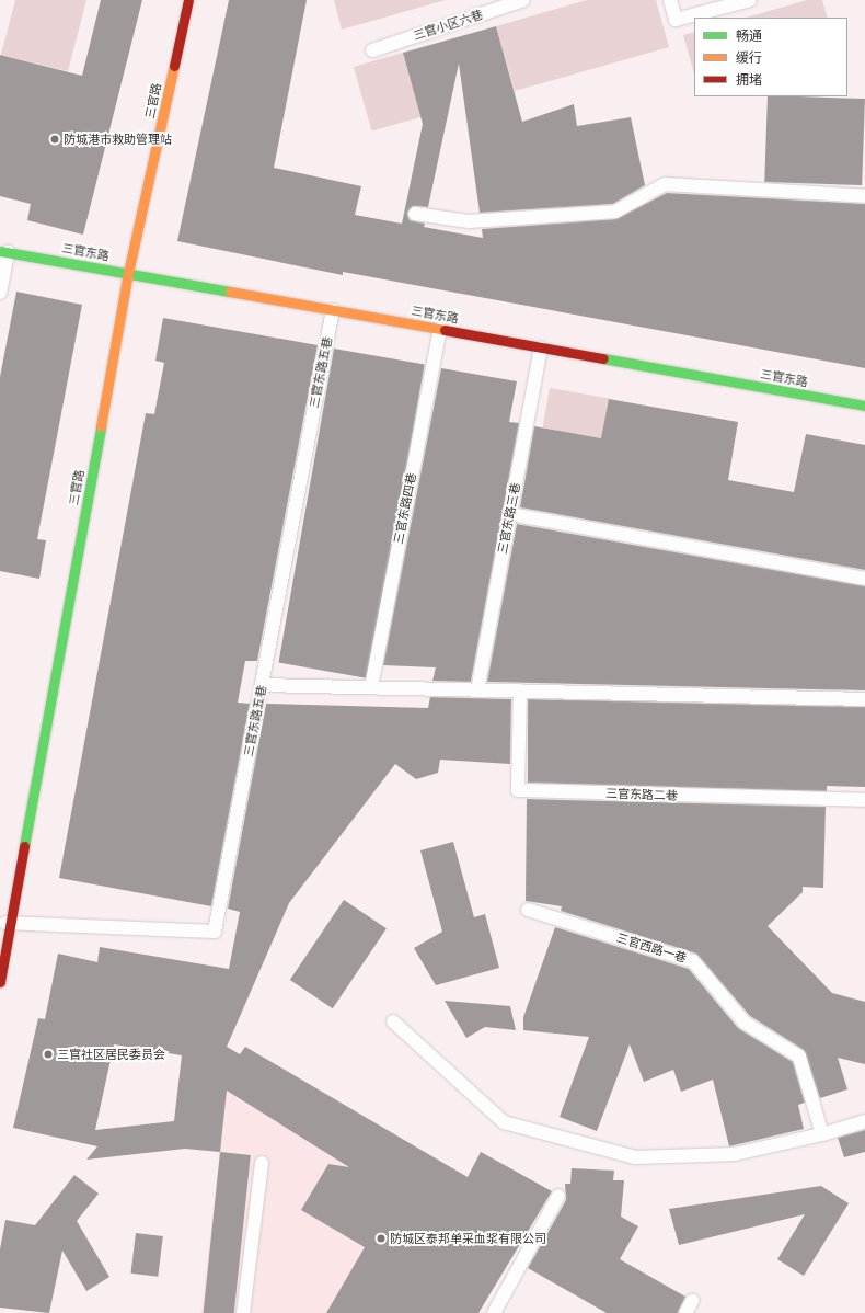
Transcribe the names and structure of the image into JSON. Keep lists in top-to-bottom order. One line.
{"streets":{"street":["三官路","三官东路"],"lane":["三官小区六巷","三官东路五巷","三官东路四巷","三官东路三巷","三官东路二巷","三官西路一巷"]},"crossings":[["三官路","三官东路"],["三官路","三官东路五巷"],["三官东路","三官东路五巷"],["三官东路","三官东路四巷"],["三官东路","三官东路三巷"]],"places":["防城港市救助管理站","三官社区居民委员会","防城区泰邦单采血浆有限公司"],"legend":["畅通","缓行","拥堵"]}
